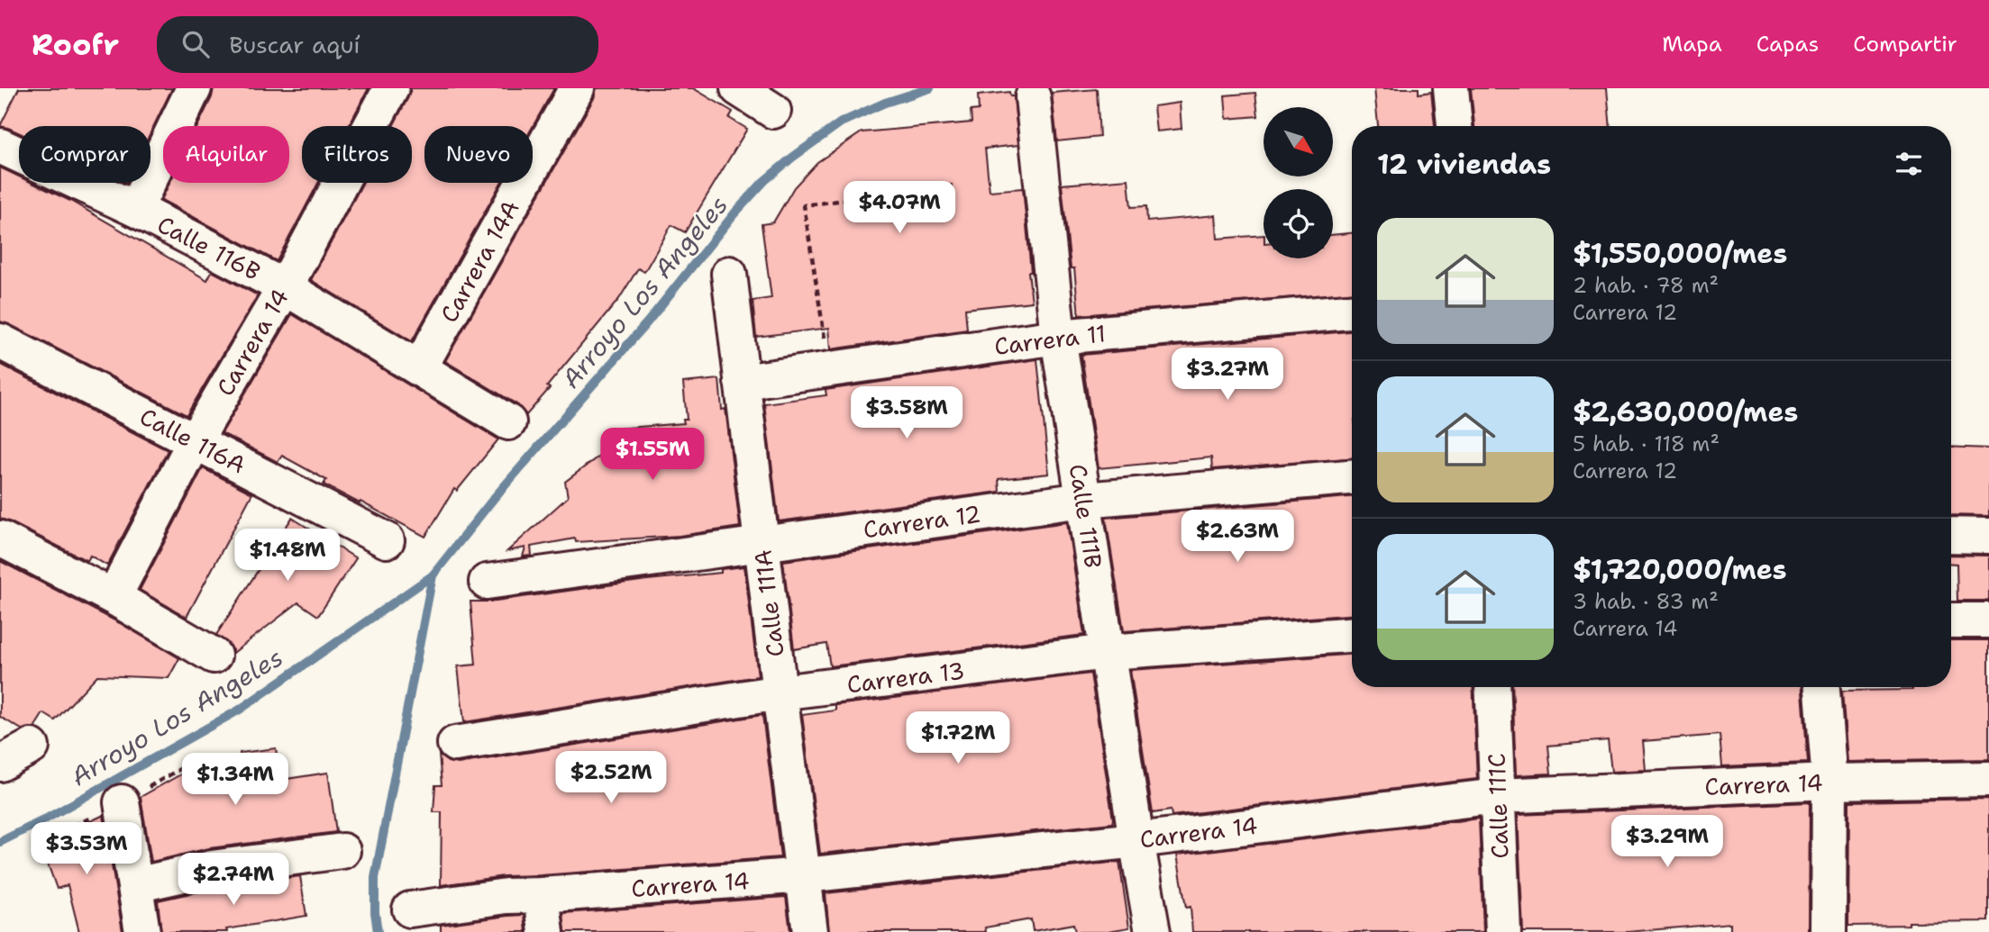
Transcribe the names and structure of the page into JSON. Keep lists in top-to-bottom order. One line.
{"streets":{"street":["Calle 116B","Carrera 14A","Carrera 11","Carrera 14","Calle 116A","Calle 111B","Carrera 12","Calle 111A","Carrera 13","Calle 111C"]},"crossings":[["Calle 116B","Carrera 14A"],["Calle 116B","Carrera 14"],["Carrera 11","Calle 111B"],["Carrera 11","Calle 111A"],["Carrera 14","Calle 116A"],["Carrera 14","Calle 111B"],["Carrera 14","Calle 111A"],["Carrera 14","Calle 111C"],["Calle 111B","Carrera 12"],["Calle 111B","Carrera 13"],["Carrera 12","Calle 111A"],["Calle 111A","Carrera 13"]],"water":["Arroyo Los Angeles"],"north":"bottom right","page":{"header":"Roofr","search":"Buscar aquí","nav":["Mapa","Capas","Compartir"],"chip":["Comprar","Alquilar","Filtros","Nuevo"],"heading":"12 viviendas","price":["$4.07M","$3.27M","$3.58M","$1.55M","$2.63M","$1.48M","$1.72M","$2.52M","$1.34M","$3.29M","$3.53M","$2.74M"],"list":[{"name":"$1,550,000/mes","note":"2 hab. · 78 m² · Carrera 12"},{"name":"$2,630,000/mes","note":"5 hab. · 118 m² · Carrera 12"},{"name":"$1,720,000/mes","note":"3 hab. · 83 m² · Carrera 14"}]}}
